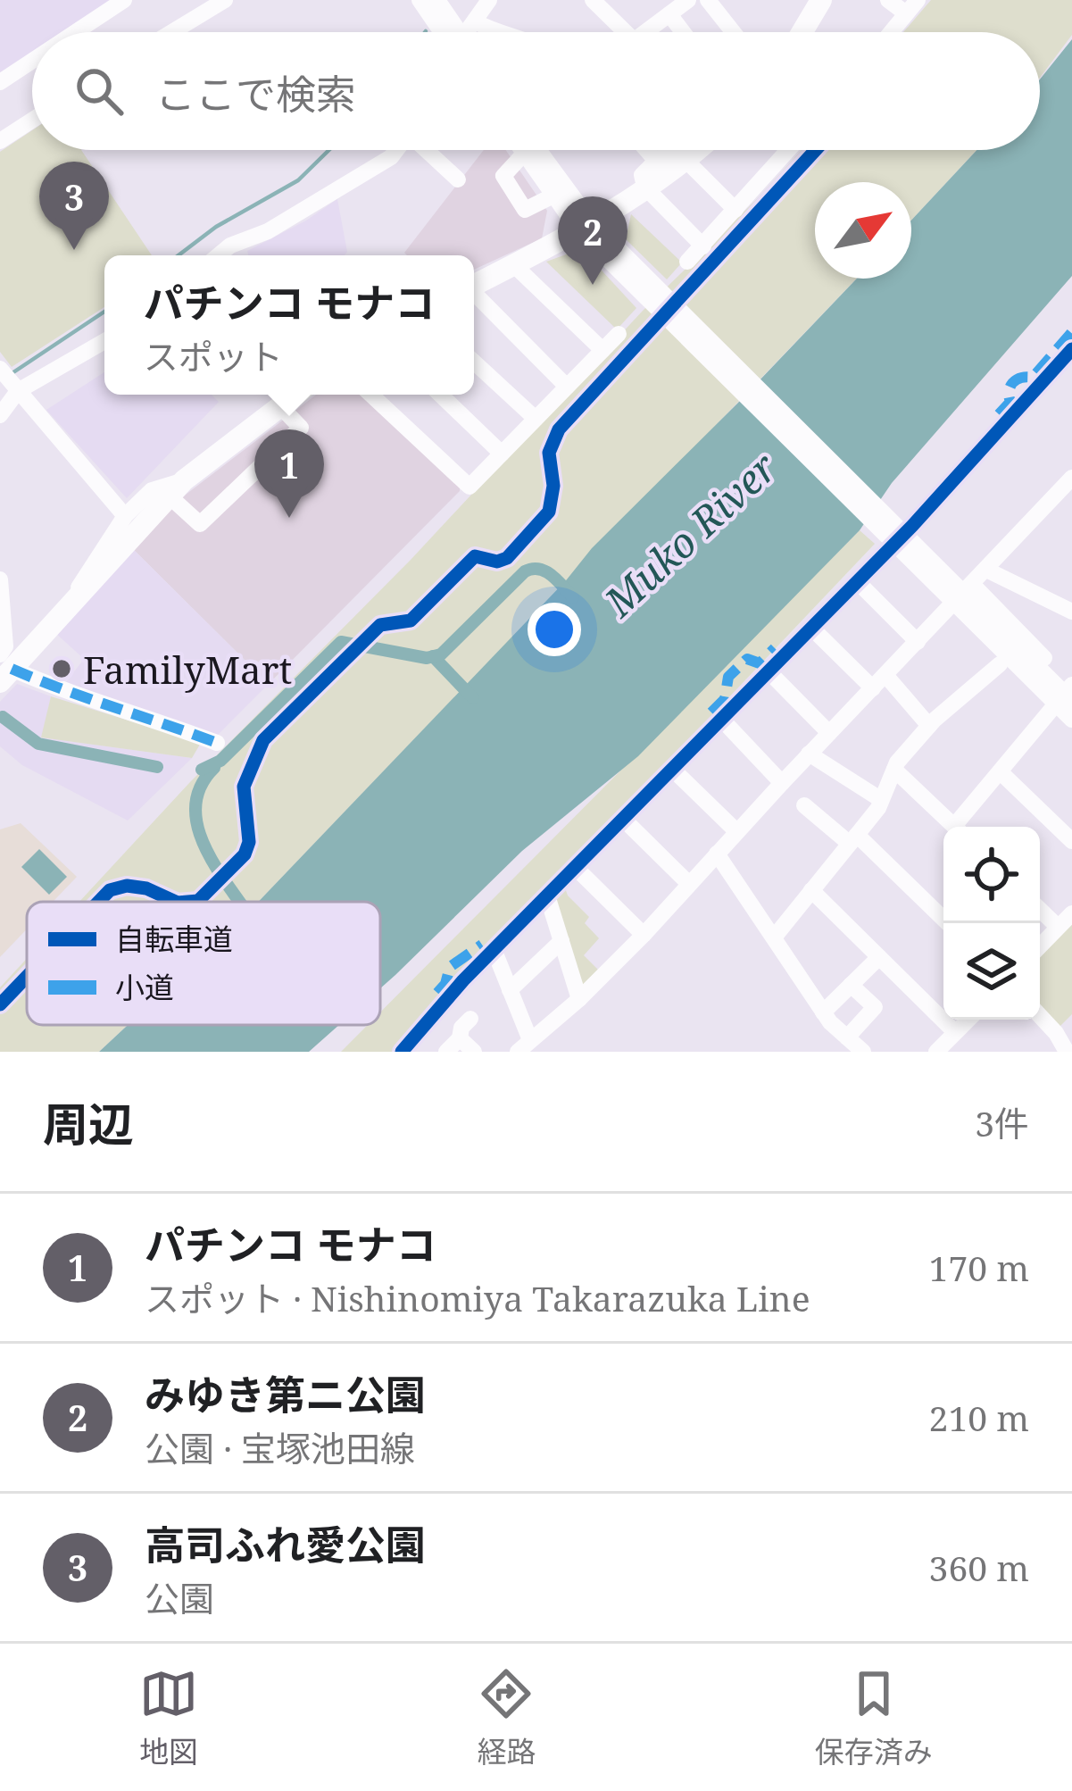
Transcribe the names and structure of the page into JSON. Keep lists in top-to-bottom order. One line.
{"water":["Muko River"],"places":["FamilyMart"],"legend":["自転車道","小道"],"north":"top right","page":{"search":"ここで検索","pins":["3","2","1"],"popup":["パチンコ モナコ","スポット"],"heading":["周辺","3件"],"list":[{"mark":"1","name":"パチンコ モナコ","note":"スポット · Nishinomiya Takarazuka Line","value":"170 m"},{"mark":"2","name":"みゆき第ニ公園","note":"公園 · 宝塚池田線","value":"210 m"},{"mark":"3","name":"高司ふれ愛公園","note":"公園","value":"360 m"}],"nav":["地図","経路","保存済み"]}}
